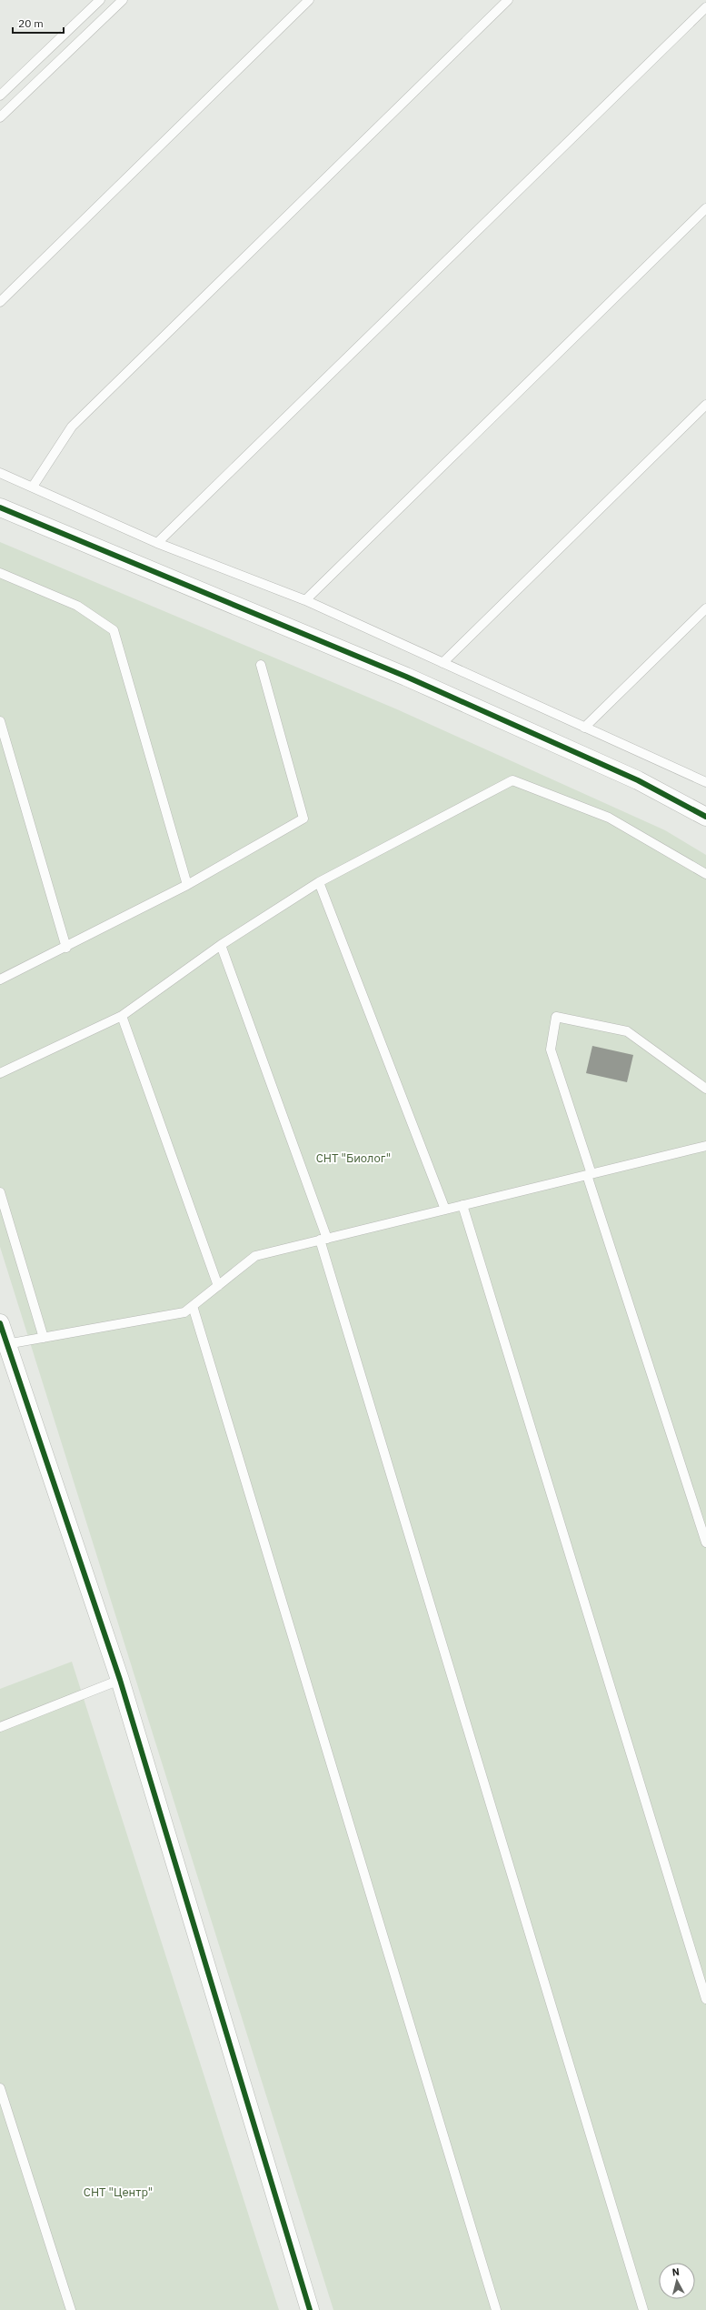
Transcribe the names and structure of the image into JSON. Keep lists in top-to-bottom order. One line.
{"parks":["СНТ \"Биолог\"","СНТ \"Центр\""],"scale_bar":"20 m","north":"top"}
